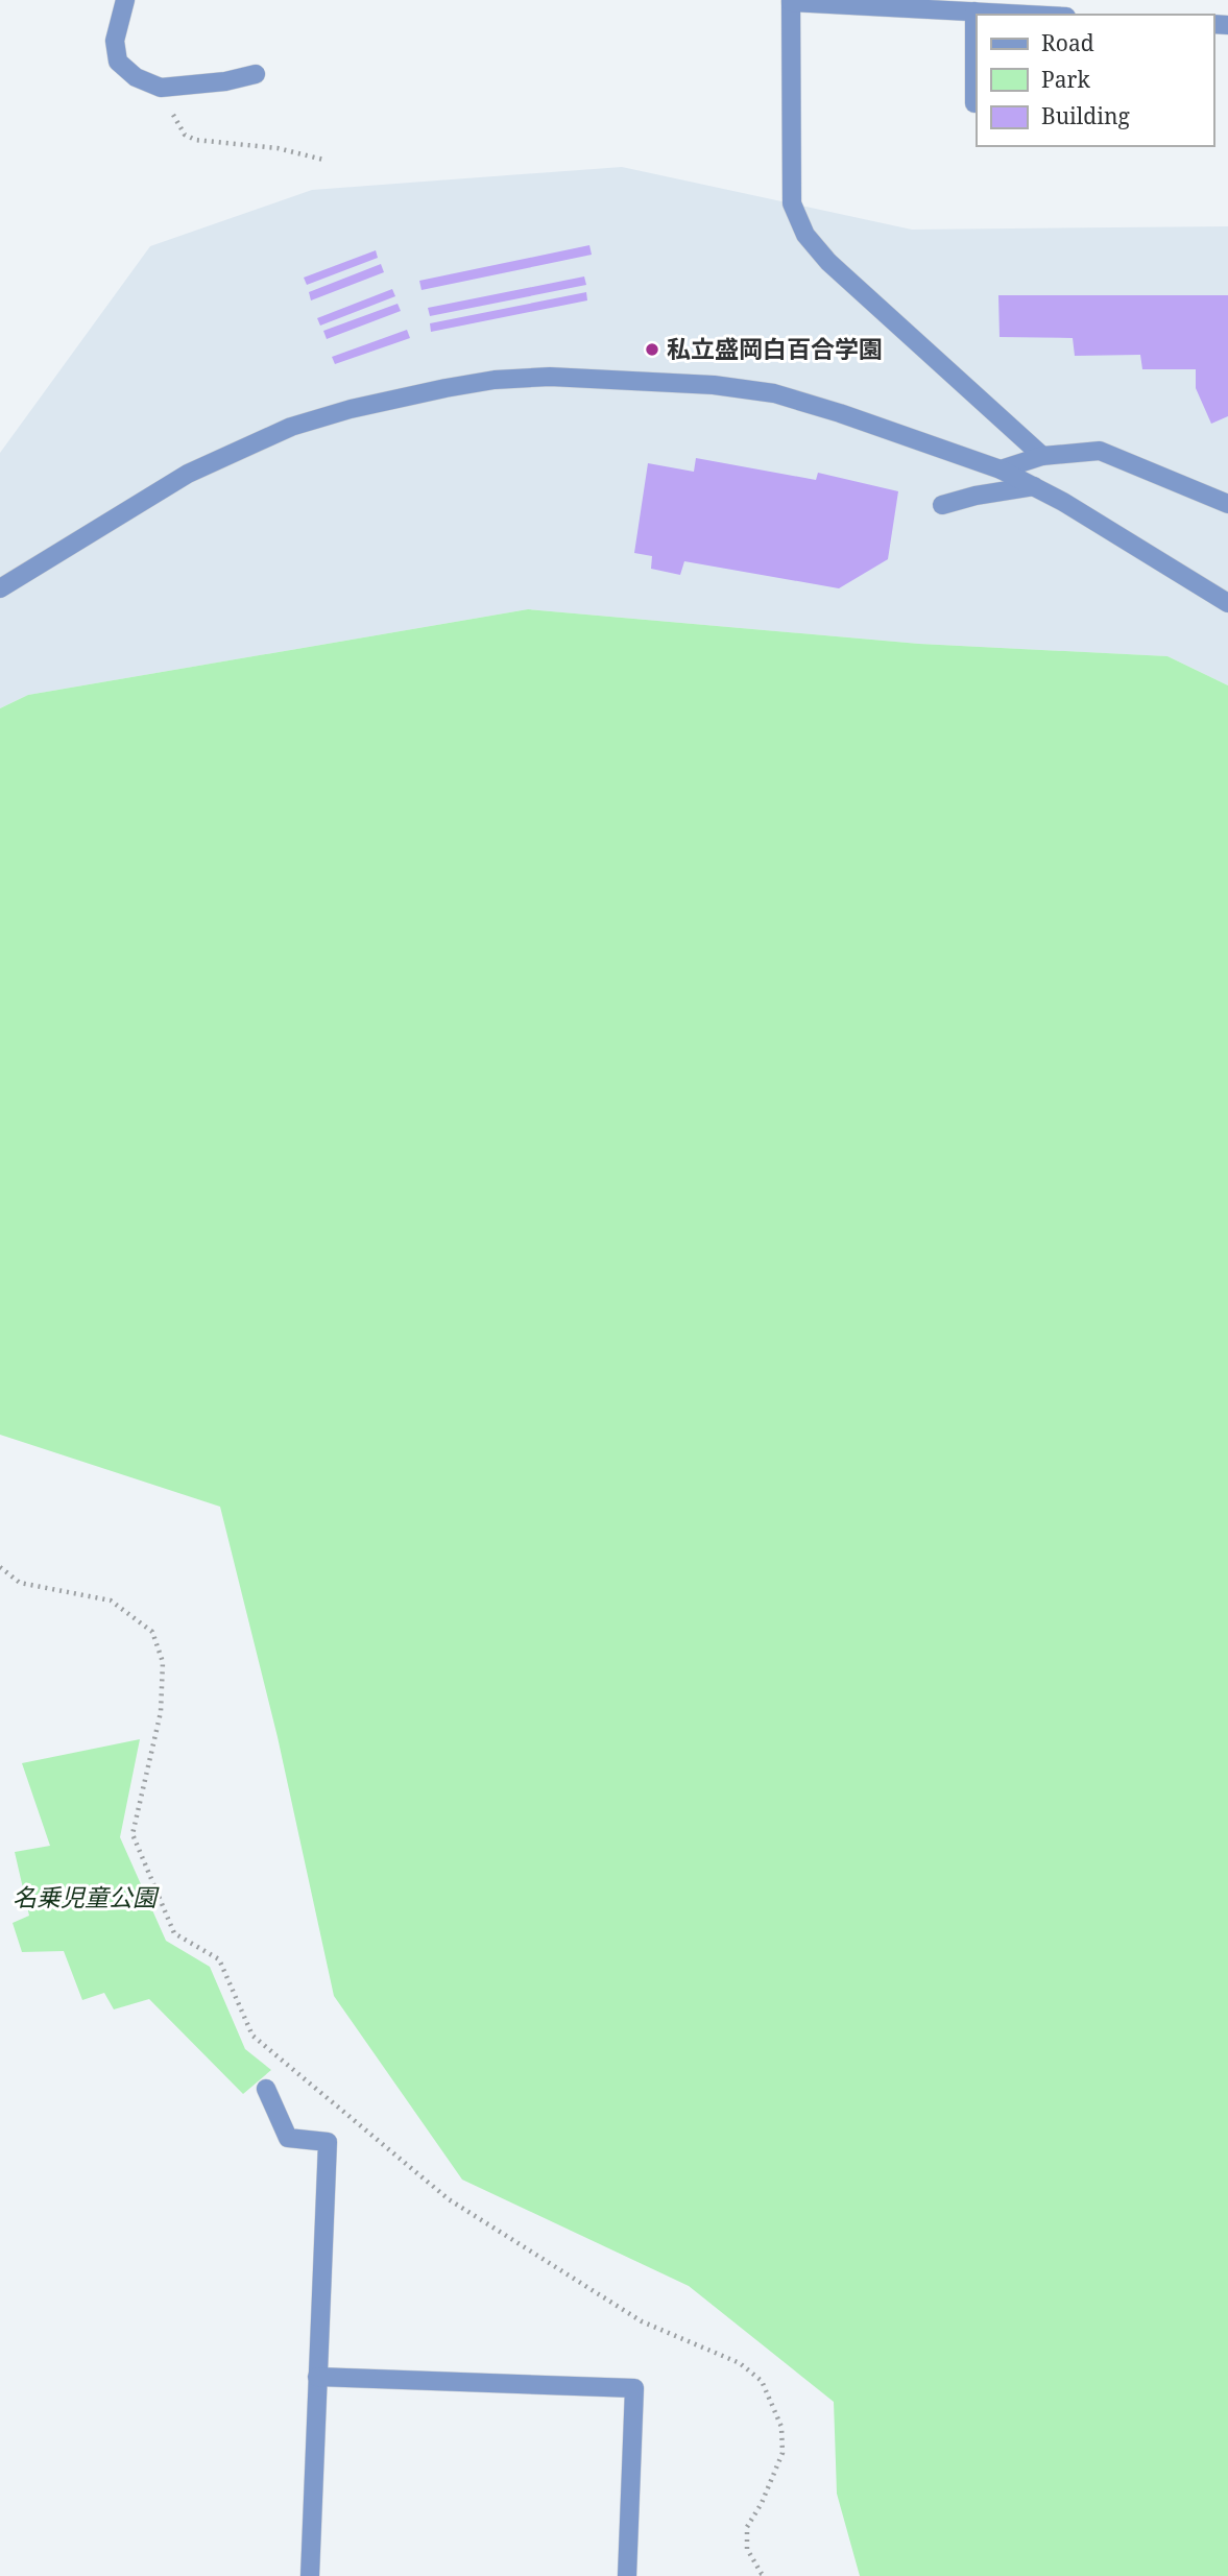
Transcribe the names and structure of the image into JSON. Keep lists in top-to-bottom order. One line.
{"parks":["名乗児童公園"],"places":["私立盛岡白百合学園"],"legend":["Road","Park","Building"]}
